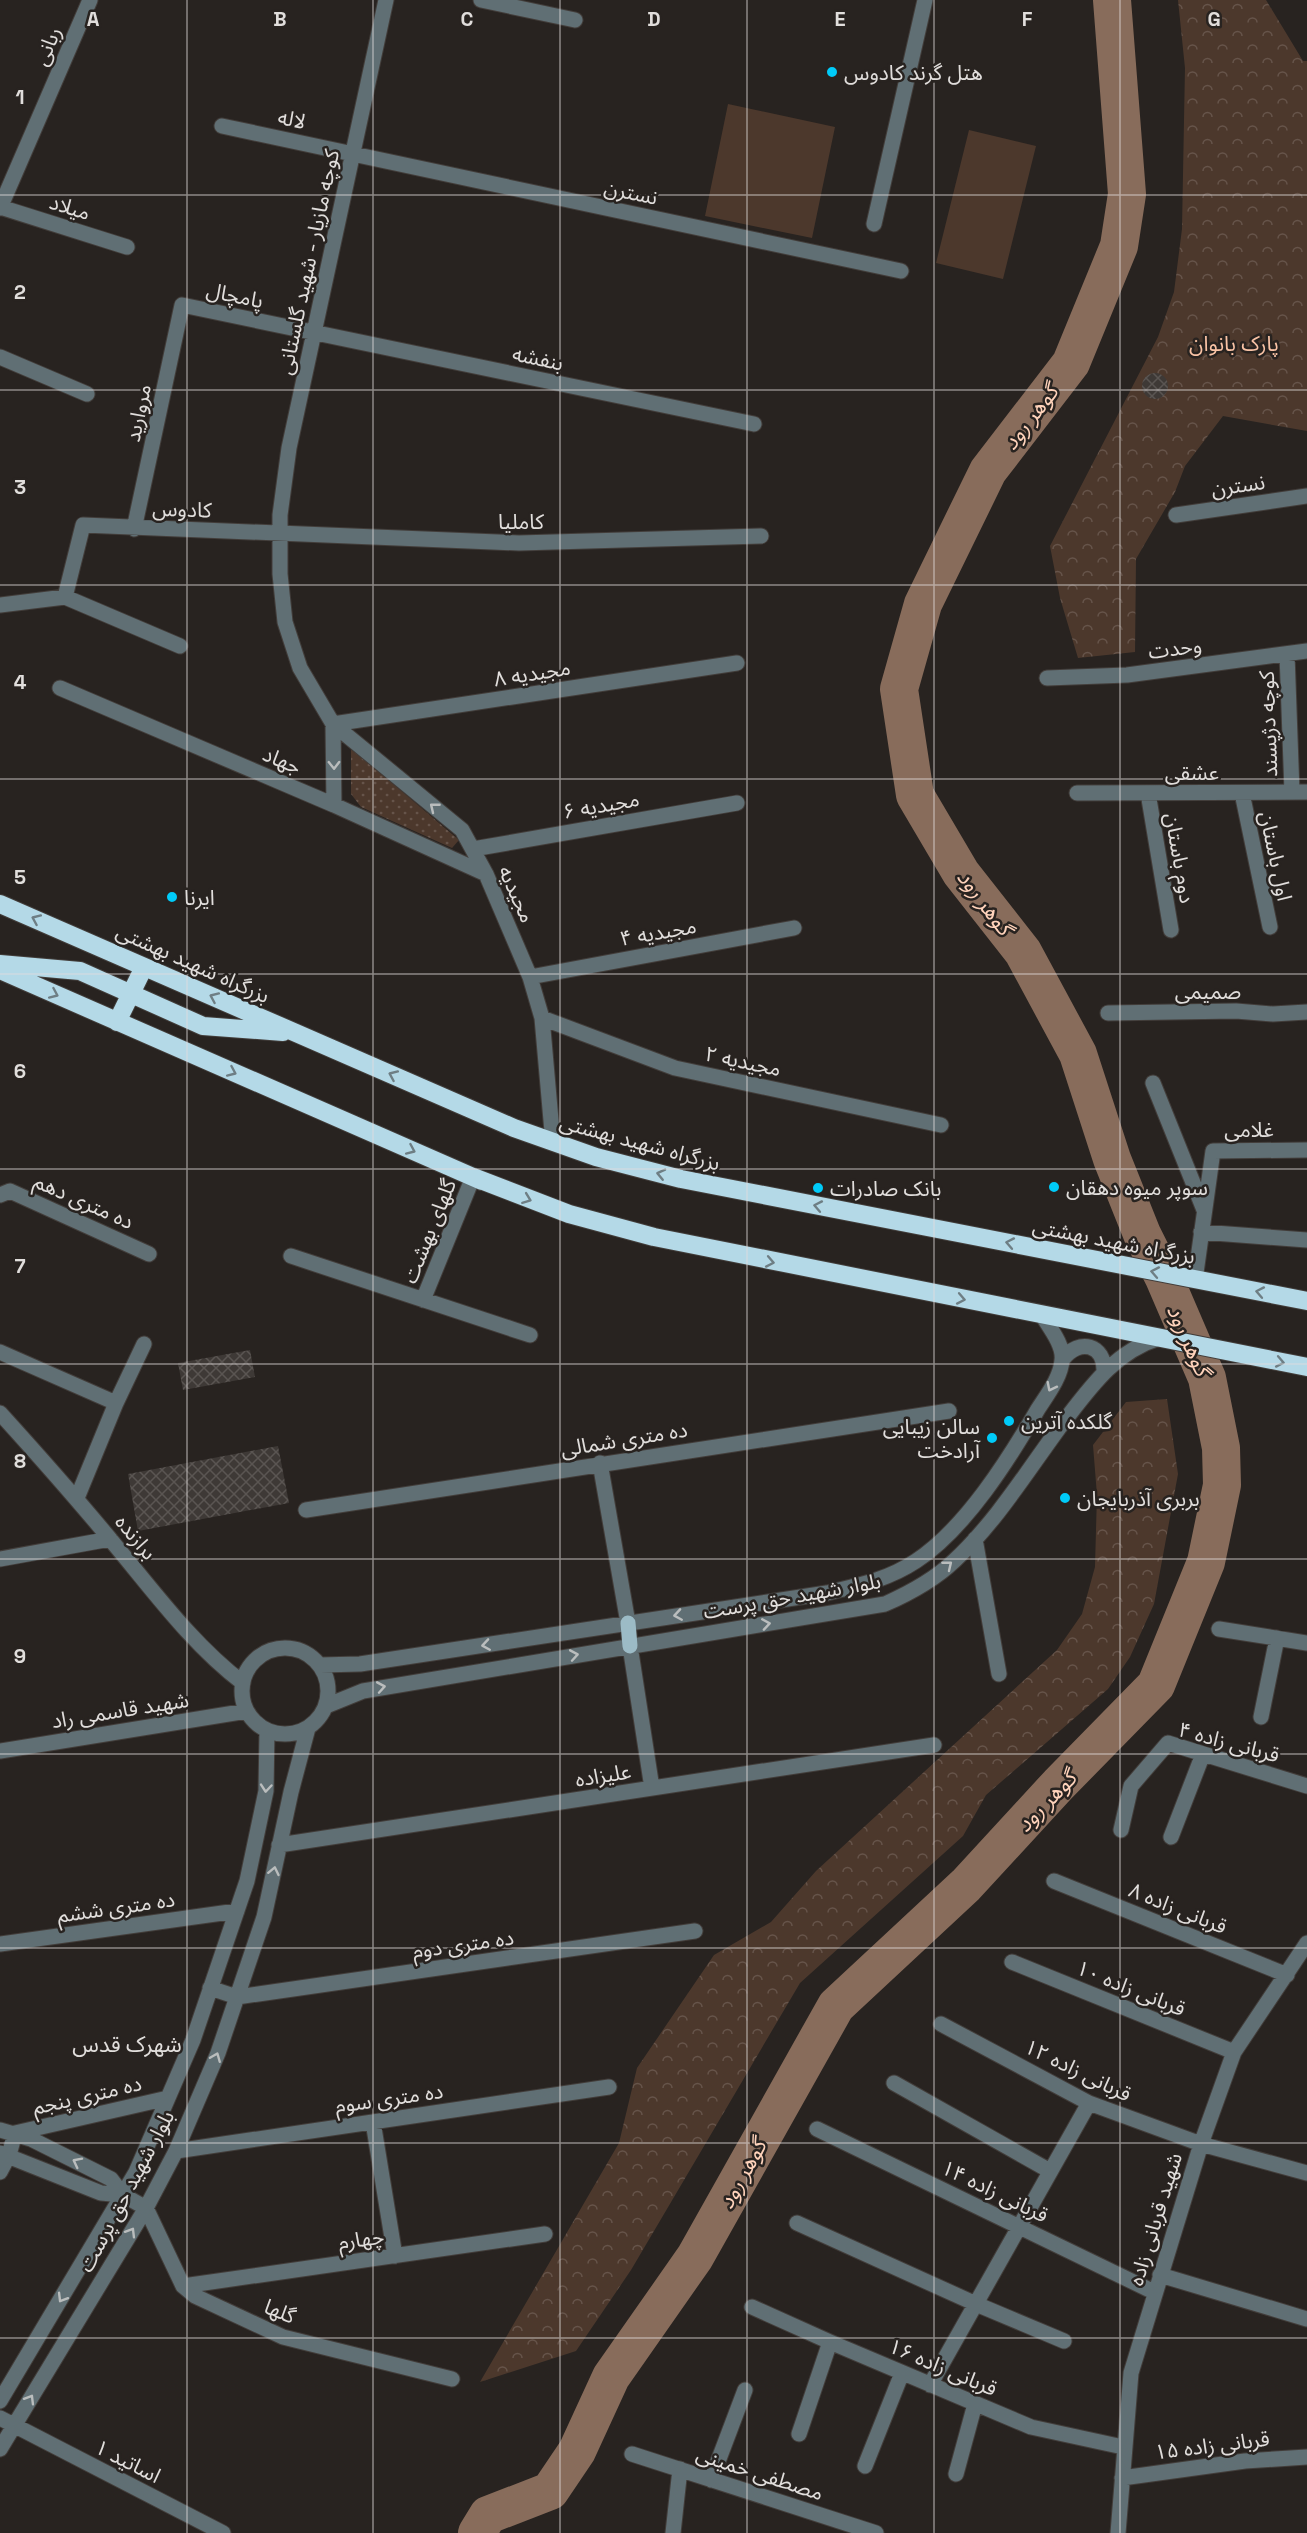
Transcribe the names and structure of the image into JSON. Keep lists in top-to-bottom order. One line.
{"streets":{"highway":["بزرگراه شهید بهشتی"],"street":["ربانی","لاله","نسترن","میلاد","کوچه مازیار - شهید گلستانی","پامچال","بنفشه","مروارید","کادوس","کاملیا","وحدت","مجیدیه ۸","کوچه دژپسند","جهاد","عشقی","مجیدیه ۶","اول باستان","دوم باستان","مجیدیه","مجیدیه ۴","صمیمی","مجیدیه ۲","غلامی","ده متری دهم","گلهای بهشت","ده متری شمالی","برازنده","بلوار شهید حق پرست","شهید قاسمی راد","قربانی زاده ۴","علیزاده","ده متری ششم","قربانی زاده ۸","ده متری دوم","قربانی زاده ۱۰","قربانی زاده ۱۲","ده متری پنجم","ده متری سوم","قربانی زاده ۱۴","شهید قربانی زاده","چهارم","گلها","قربانی زاده ۱۶","قربانی زاده ۱۵","اساتید ۱","مصطفی خمینی"]},"crossings":[["ربانی","میلاد"],["لاله","نسترن"],["لاله","کوچه مازیار - شهید گلستانی"],["نسترن","کوچه مازیار - شهید گلستانی"],["کوچه مازیار - شهید گلستانی","پامچال"],["کوچه مازیار - شهید گلستانی","بنفشه"],["کوچه مازیار - شهید گلستانی","کادوس"],["کوچه مازیار - شهید گلستانی","کاملیا"],["کوچه مازیار - شهید گلستانی","مجیدیه ۸"],["کوچه مازیار - شهید گلستانی","مجیدیه"],["پامچال","بنفشه"],["پامچال","مروارید"],["مروارید","کادوس"],["کادوس","کاملیا"],["وحدت","کوچه دژپسند"],["مجیدیه ۸","مجیدیه"],["کوچه دژپسند","عشقی"],["جهاد","مجیدیه"],["عشقی","اول باستان"],["عشقی","دوم باستان"],["مجیدیه ۶","مجیدیه"],["مجیدیه","مجیدیه ۴"],["مجیدیه","بزرگراه شهید بهشتی"],["مجیدیه","مجیدیه ۲"],["بزرگراه شهید بهشتی","غلامی"],["برازنده","بلوار شهید حق پرست"],["برازنده","شهید قاسمی راد"],["بلوار شهید حق پرست","شهید قاسمی راد"],["بلوار شهید حق پرست","علیزاده"],["بلوار شهید حق پرست","ده متری ششم"],["بلوار شهید حق پرست","ده متری دوم"],["بلوار شهید حق پرست","ده متری پنجم"],["بلوار شهید حق پرست","ده متری سوم"],["بلوار شهید حق پرست","اساتید ۱"],["قربانی زاده ۸","شهید قربانی زاده"],["قربانی زاده ۱۰","شهید قربانی زاده"],["قربانی زاده ۱۲","شهید قربانی زاده"],["قربانی زاده ۱۴","شهید قربانی زاده"],["شهید قربانی زاده","قربانی زاده ۱۶"],["شهید قربانی زاده","قربانی زاده ۱۵"],["چهارم","گلها"]],"one_way":["مجیدیه"],"districts":["شهرک قدس"],"water":["گوهر رود"],"parks":["پارک بانوان"],"places":["هتل گرند کادوس","ایرنا","سوپر میوه دهقان","بانک صادرات","گلکده آترین","سالن زیبایی آرادخت","بربری آذربایجان"],"grid":{"columns":["A","B","C","D","E","F","G"],"rows":["1","2","3","4","5","6","7","8","9"]}}
